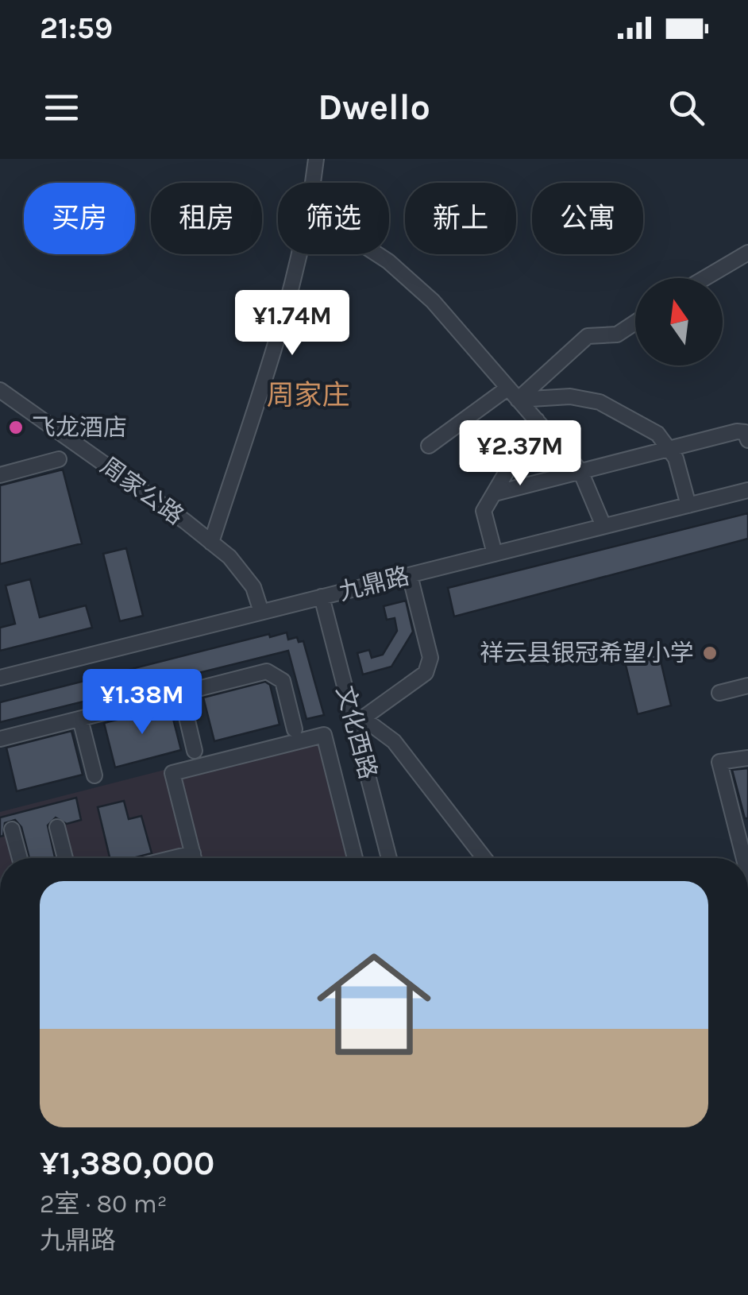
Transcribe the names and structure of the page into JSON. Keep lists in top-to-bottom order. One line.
{"streets":{"street":["周家公路","九鼎路","文化西路"]},"crossings":[["周家公路","九鼎路"],["九鼎路","文化西路"]],"districts":["周家庄"],"places":["飞龙酒店","祥云县银冠希望小学"],"north":"top","page":{"status":"21:59","header":"Dwello","chip":["买房","租房","筛选","新上","公寓"],"price":["¥1.74M","¥2.37M","¥1.38M"],"list":[{"name":"¥1,380,000","note":"2室 · 80 m² · 九鼎路"}]}}
